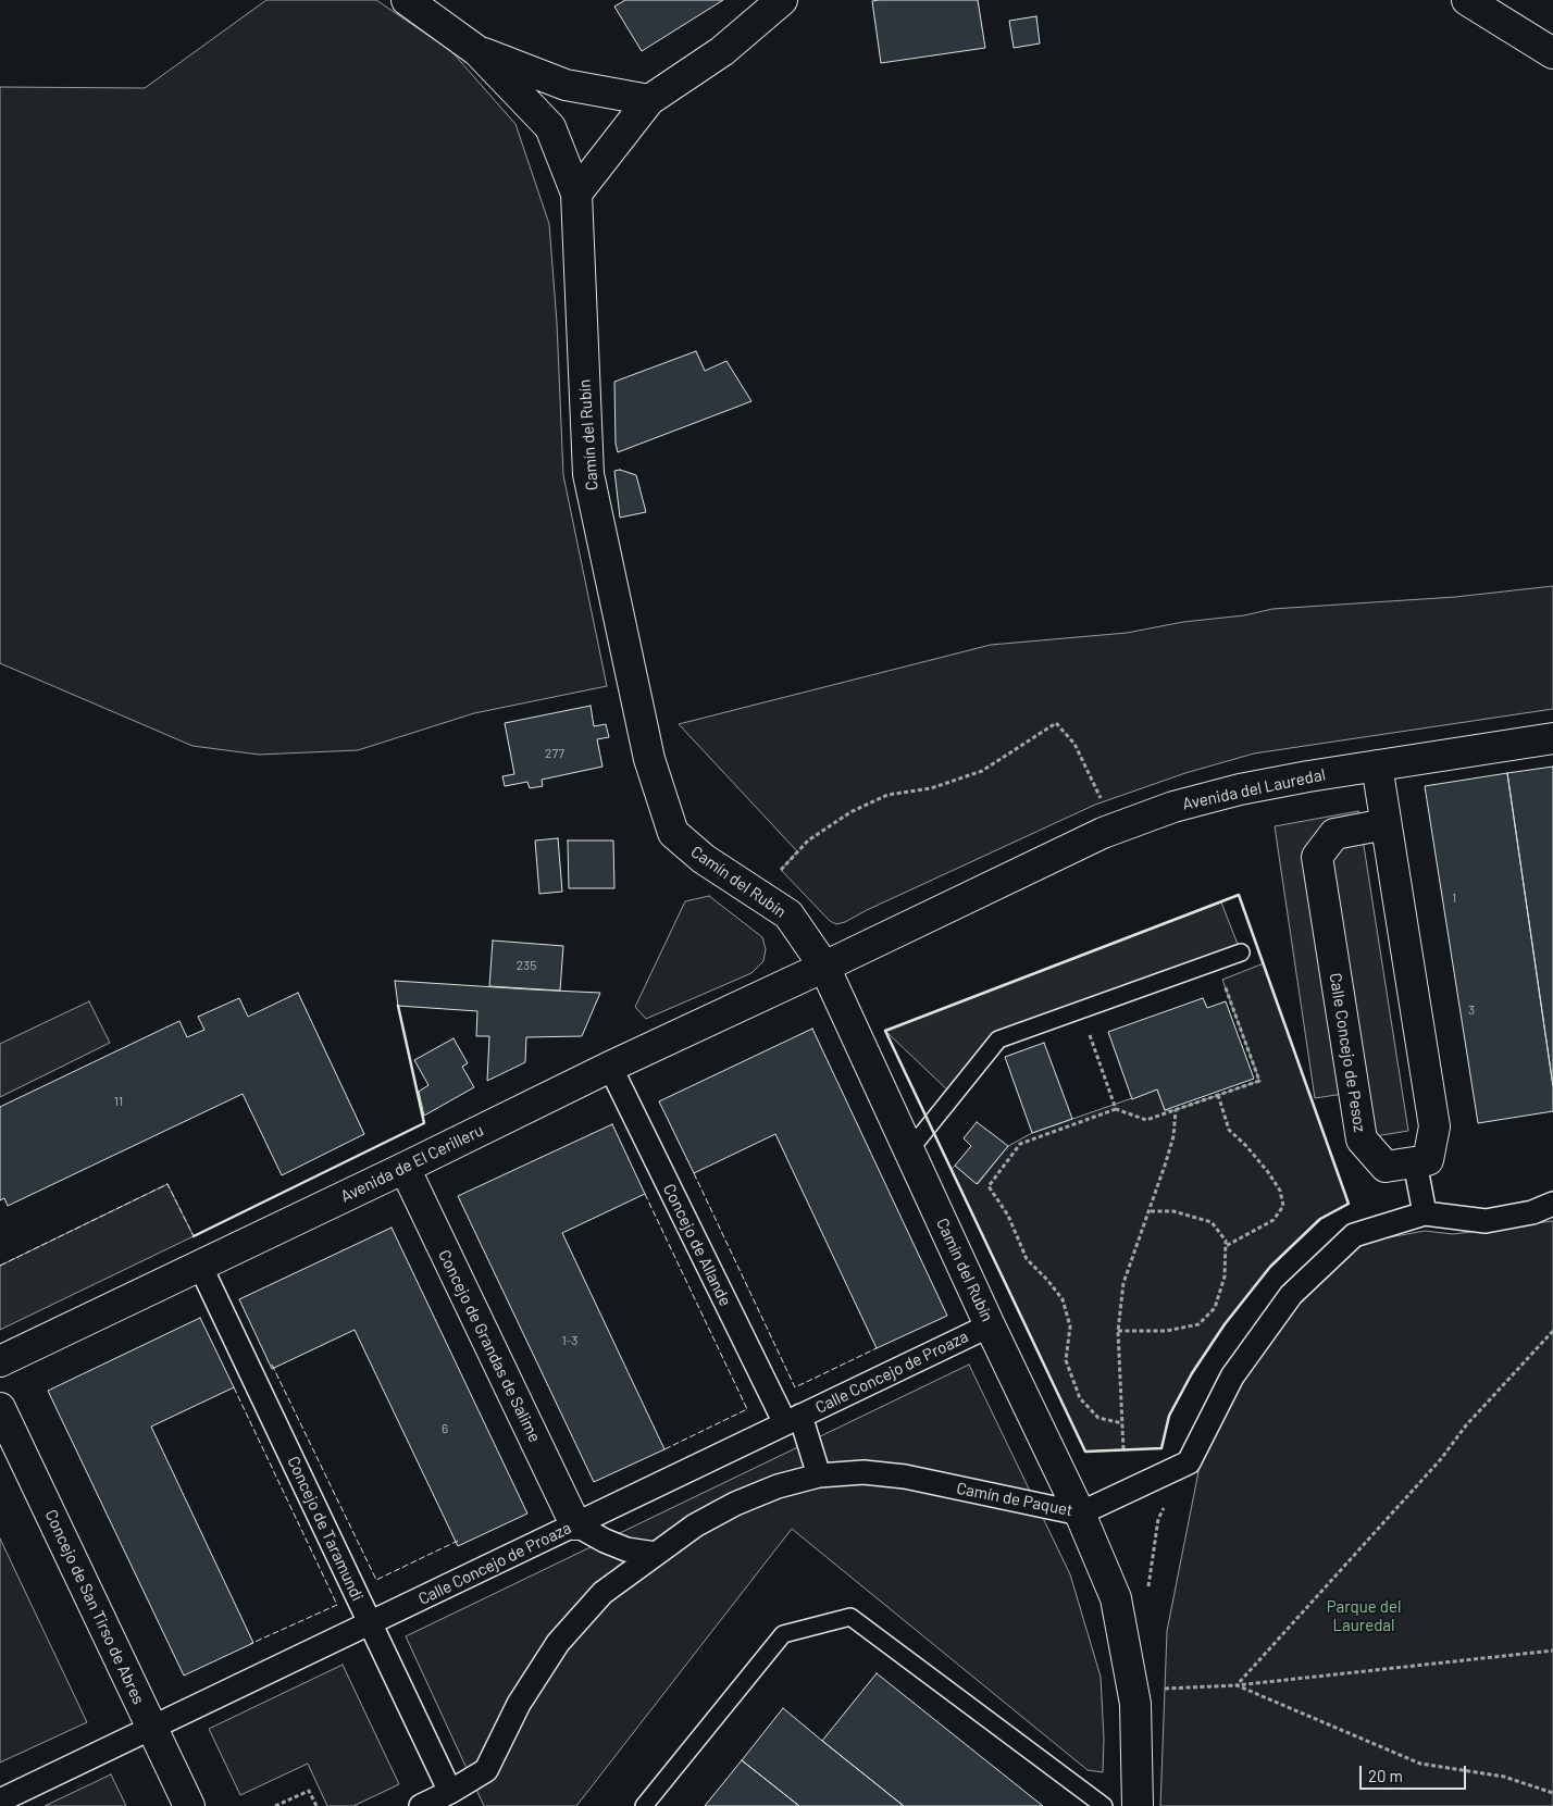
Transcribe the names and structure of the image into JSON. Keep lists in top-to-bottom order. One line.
{"streets":{"street":["Camín del Rubín","Avenida del Lauredal","Calle Concejo de Pesoz","Avenida de El Cerilleru","Concejo de Allande","Concejo de Grandas de Salime","Calle Concejo de Proaza","Camín de Paquet","Concejo de Taramundi","Concejo de San Tirso de Abres"]},"crossings":[["Camín del Rubín","Avenida del Lauredal"],["Camín del Rubín","Avenida de El Cerilleru"],["Camín del Rubín","Calle Concejo de Proaza"],["Camín del Rubín","Camín de Paquet"],["Avenida del Lauredal","Avenida de El Cerilleru"],["Avenida de El Cerilleru","Concejo de Allande"],["Avenida de El Cerilleru","Concejo de Grandas de Salime"],["Avenida de El Cerilleru","Concejo de Taramundi"],["Concejo de Allande","Calle Concejo de Proaza"],["Concejo de Allande","Camín de Paquet"],["Concejo de Grandas de Salime","Calle Concejo de Proaza"],["Calle Concejo de Proaza","Concejo de Taramundi"],["Calle Concejo de Proaza","Concejo de San Tirso de Abres"],["Camín de Paquet","Concejo de Taramundi"]],"parks":["Parque del Lauredal"],"house_numbers":["277","1","235","3","11","1-3","6"],"scale_bar":"20 m"}
